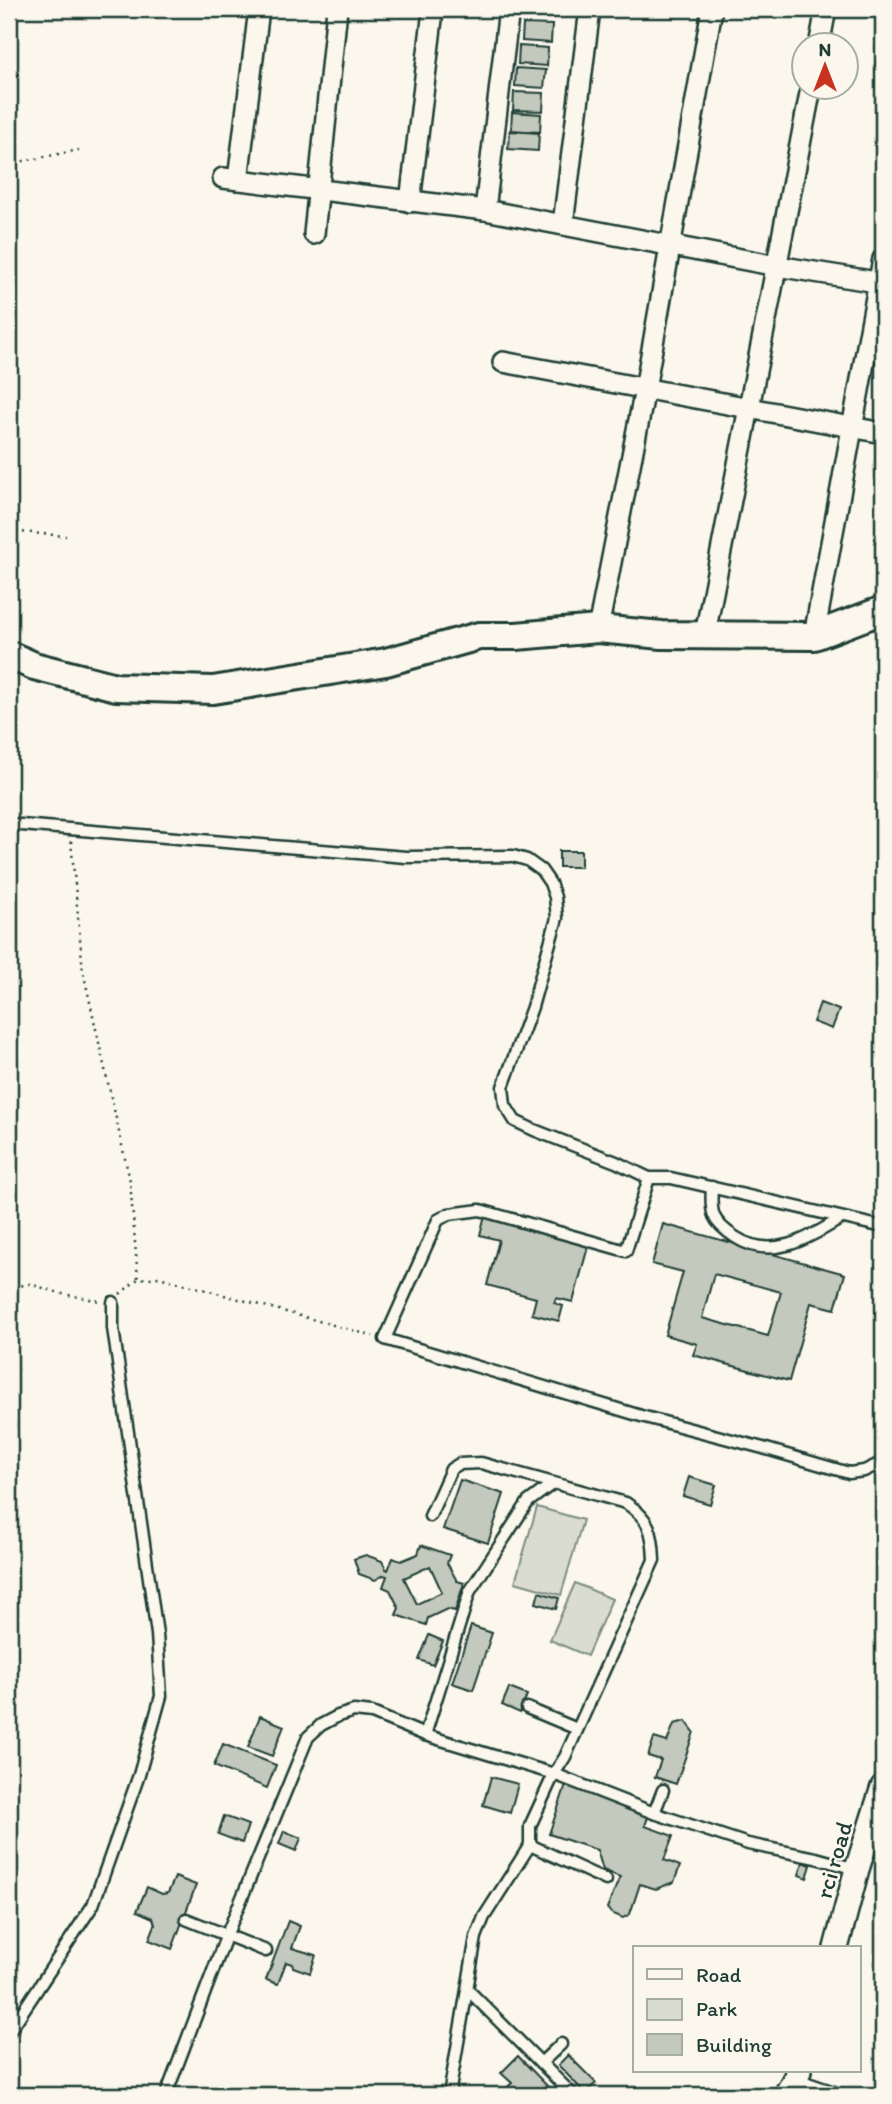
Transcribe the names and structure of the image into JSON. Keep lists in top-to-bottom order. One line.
{"streets":{"street":["rci road"]},"legend":["Road","Park","Building"],"north":"top"}
